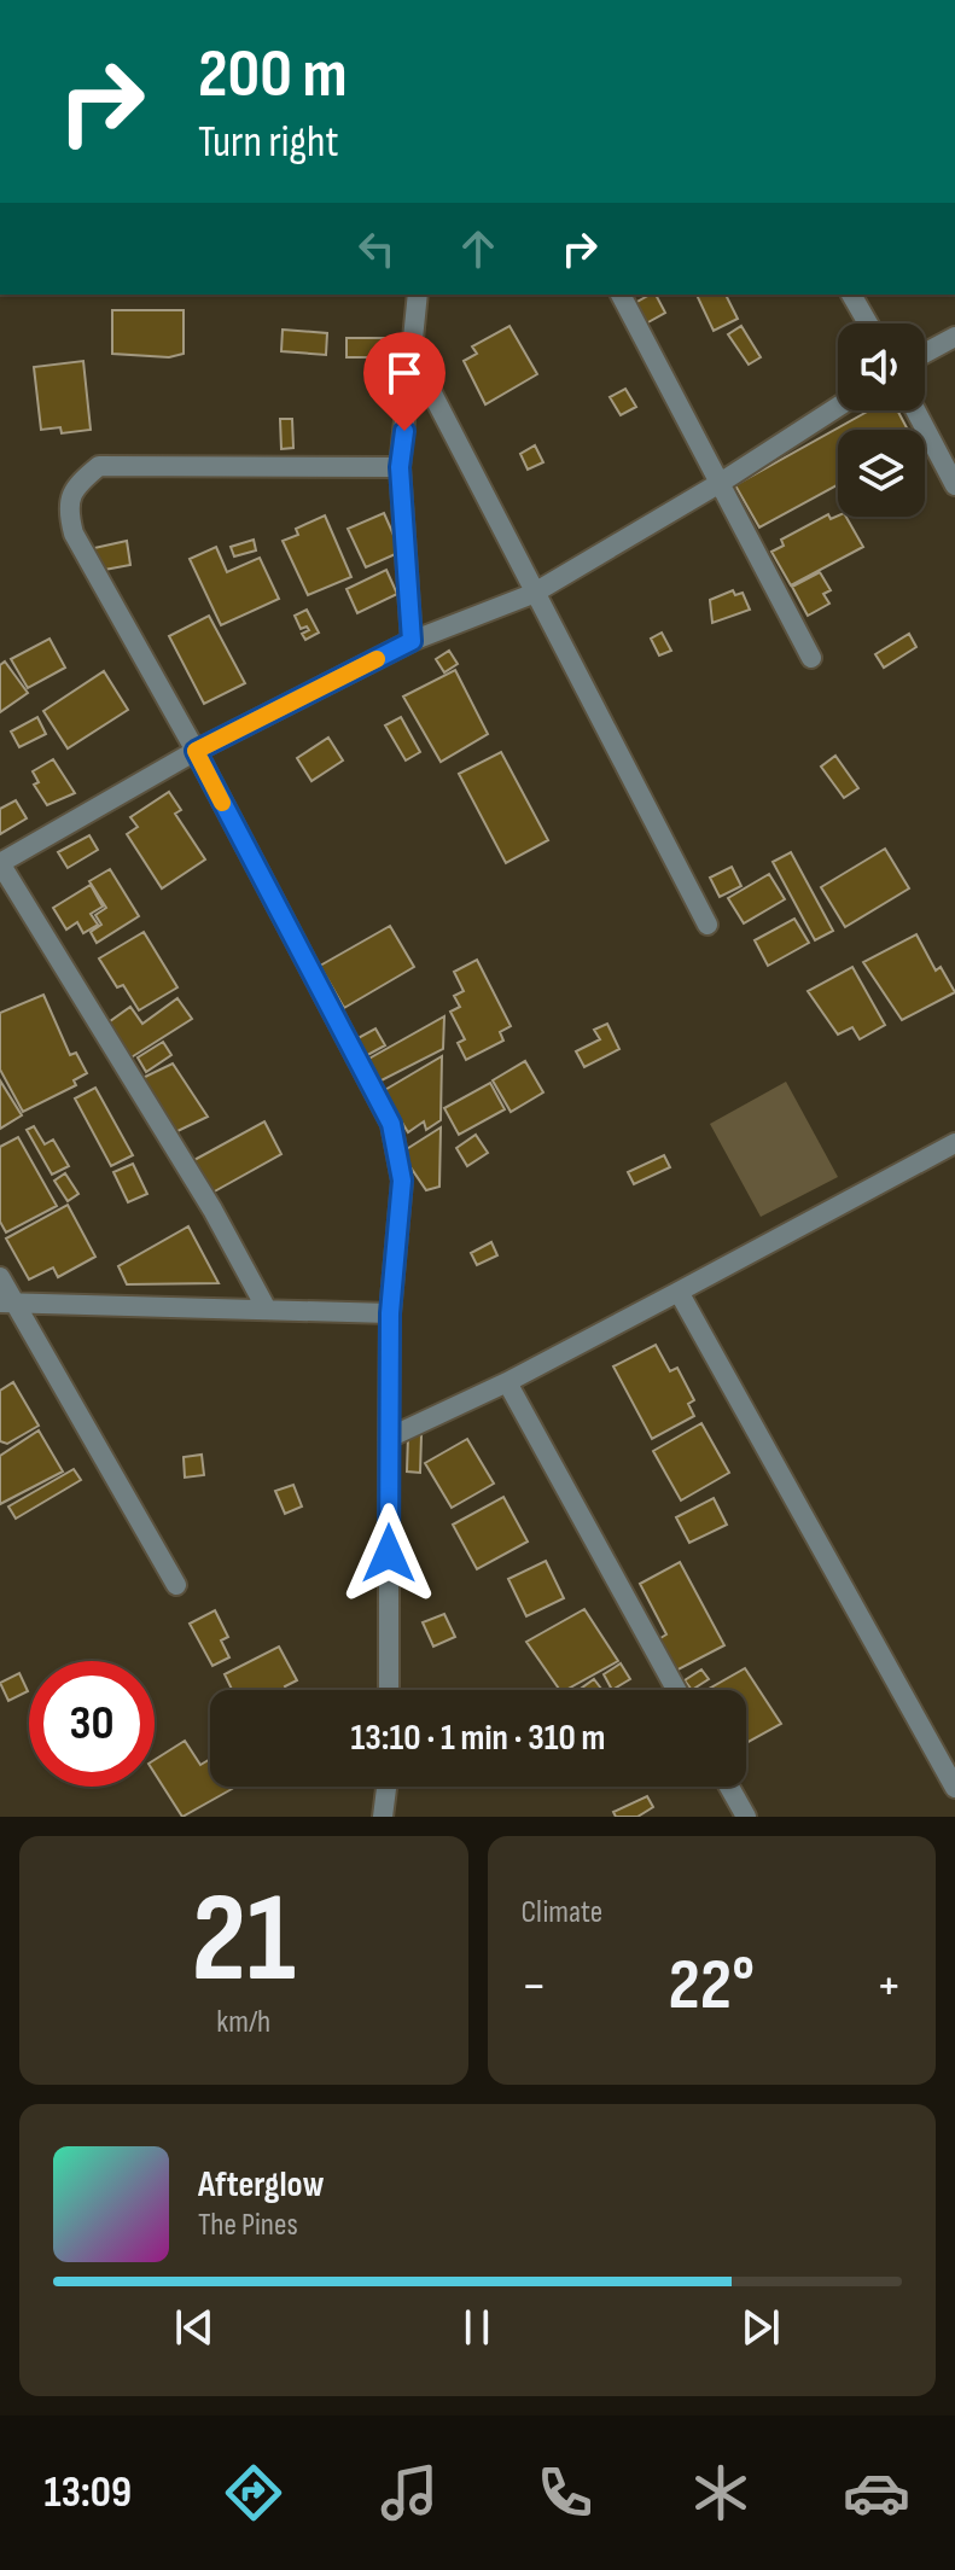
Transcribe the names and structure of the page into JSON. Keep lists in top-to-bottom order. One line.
{"page":{"turn":["200 m","Turn right"],"limit":"30","trip":"13:10 · 1 min · 310 m","tile":[["21","km/h"],"Climate"],"heat":["−","22°","+"],"song":["Afterglow","The Pines"],"tabs":"13:09"}}
